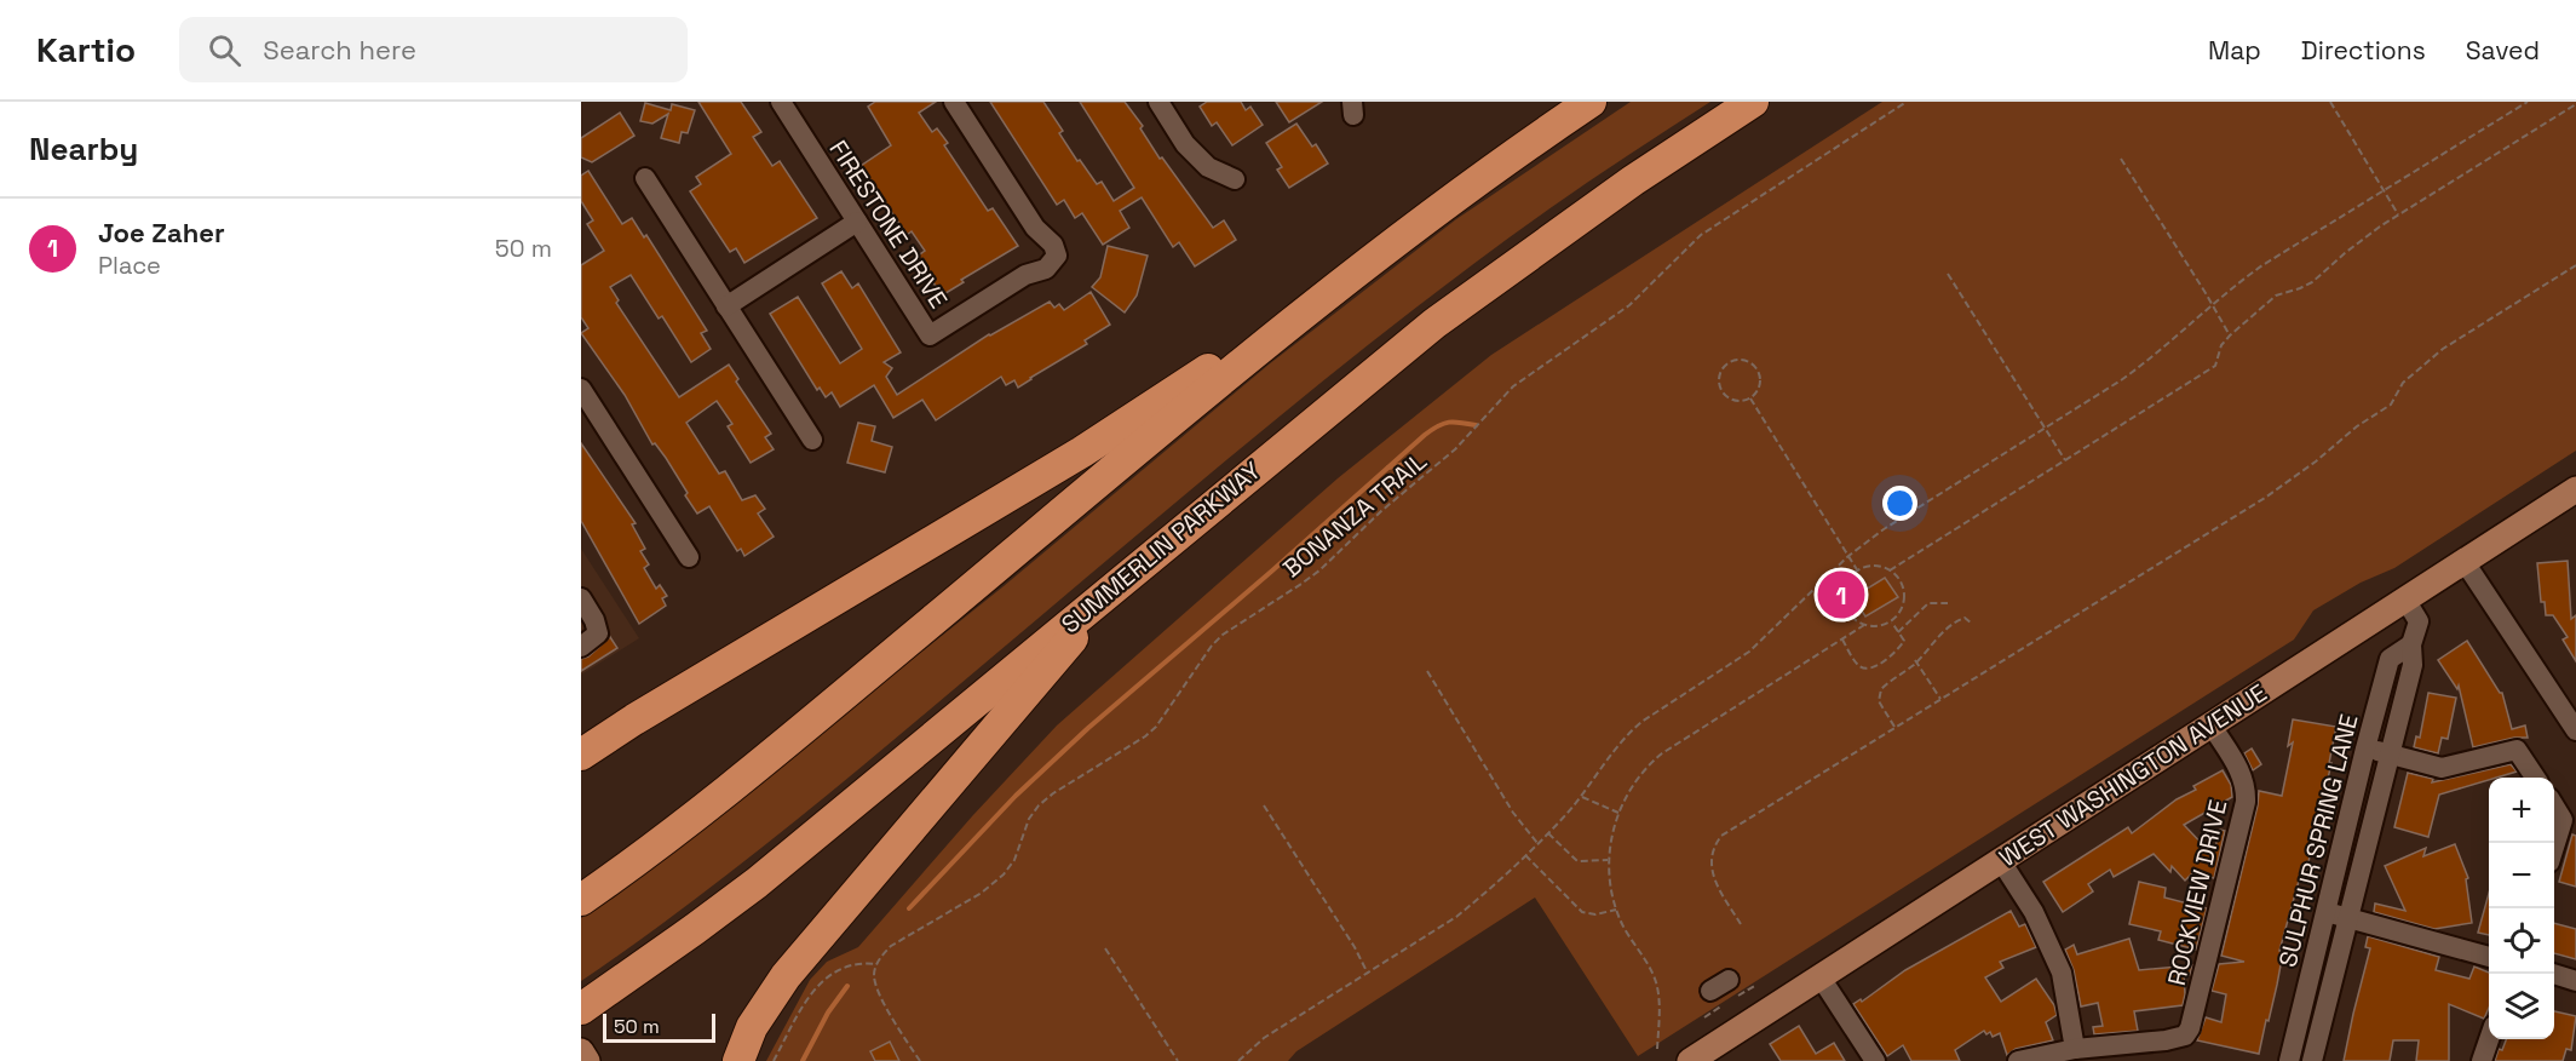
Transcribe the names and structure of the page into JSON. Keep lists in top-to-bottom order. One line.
{"streets":{"highway":["SUMMERLIN PARKWAY"],"main road":["WEST WASHINGTON AVENUE"],"street":["FIRESTONE DRIVE","SULPHUR SPRING LANE","ROCKVIEW DRIVE"],"path":["BONANZA TRAIL"]},"crossings":[["WEST WASHINGTON AVENUE","SULPHUR SPRING LANE"],["WEST WASHINGTON AVENUE","ROCKVIEW DRIVE"]],"scale_bar":"50 m","page":{"header":"Kartio","search":"Search here","nav":["Map","Directions","Saved"],"heading":"Nearby","list":[{"mark":"1","name":"Joe Zaher","note":"Place","value":"50 m"}],"pins":"1","map_buttons":["+","−"],"scale":"50 m"}}
